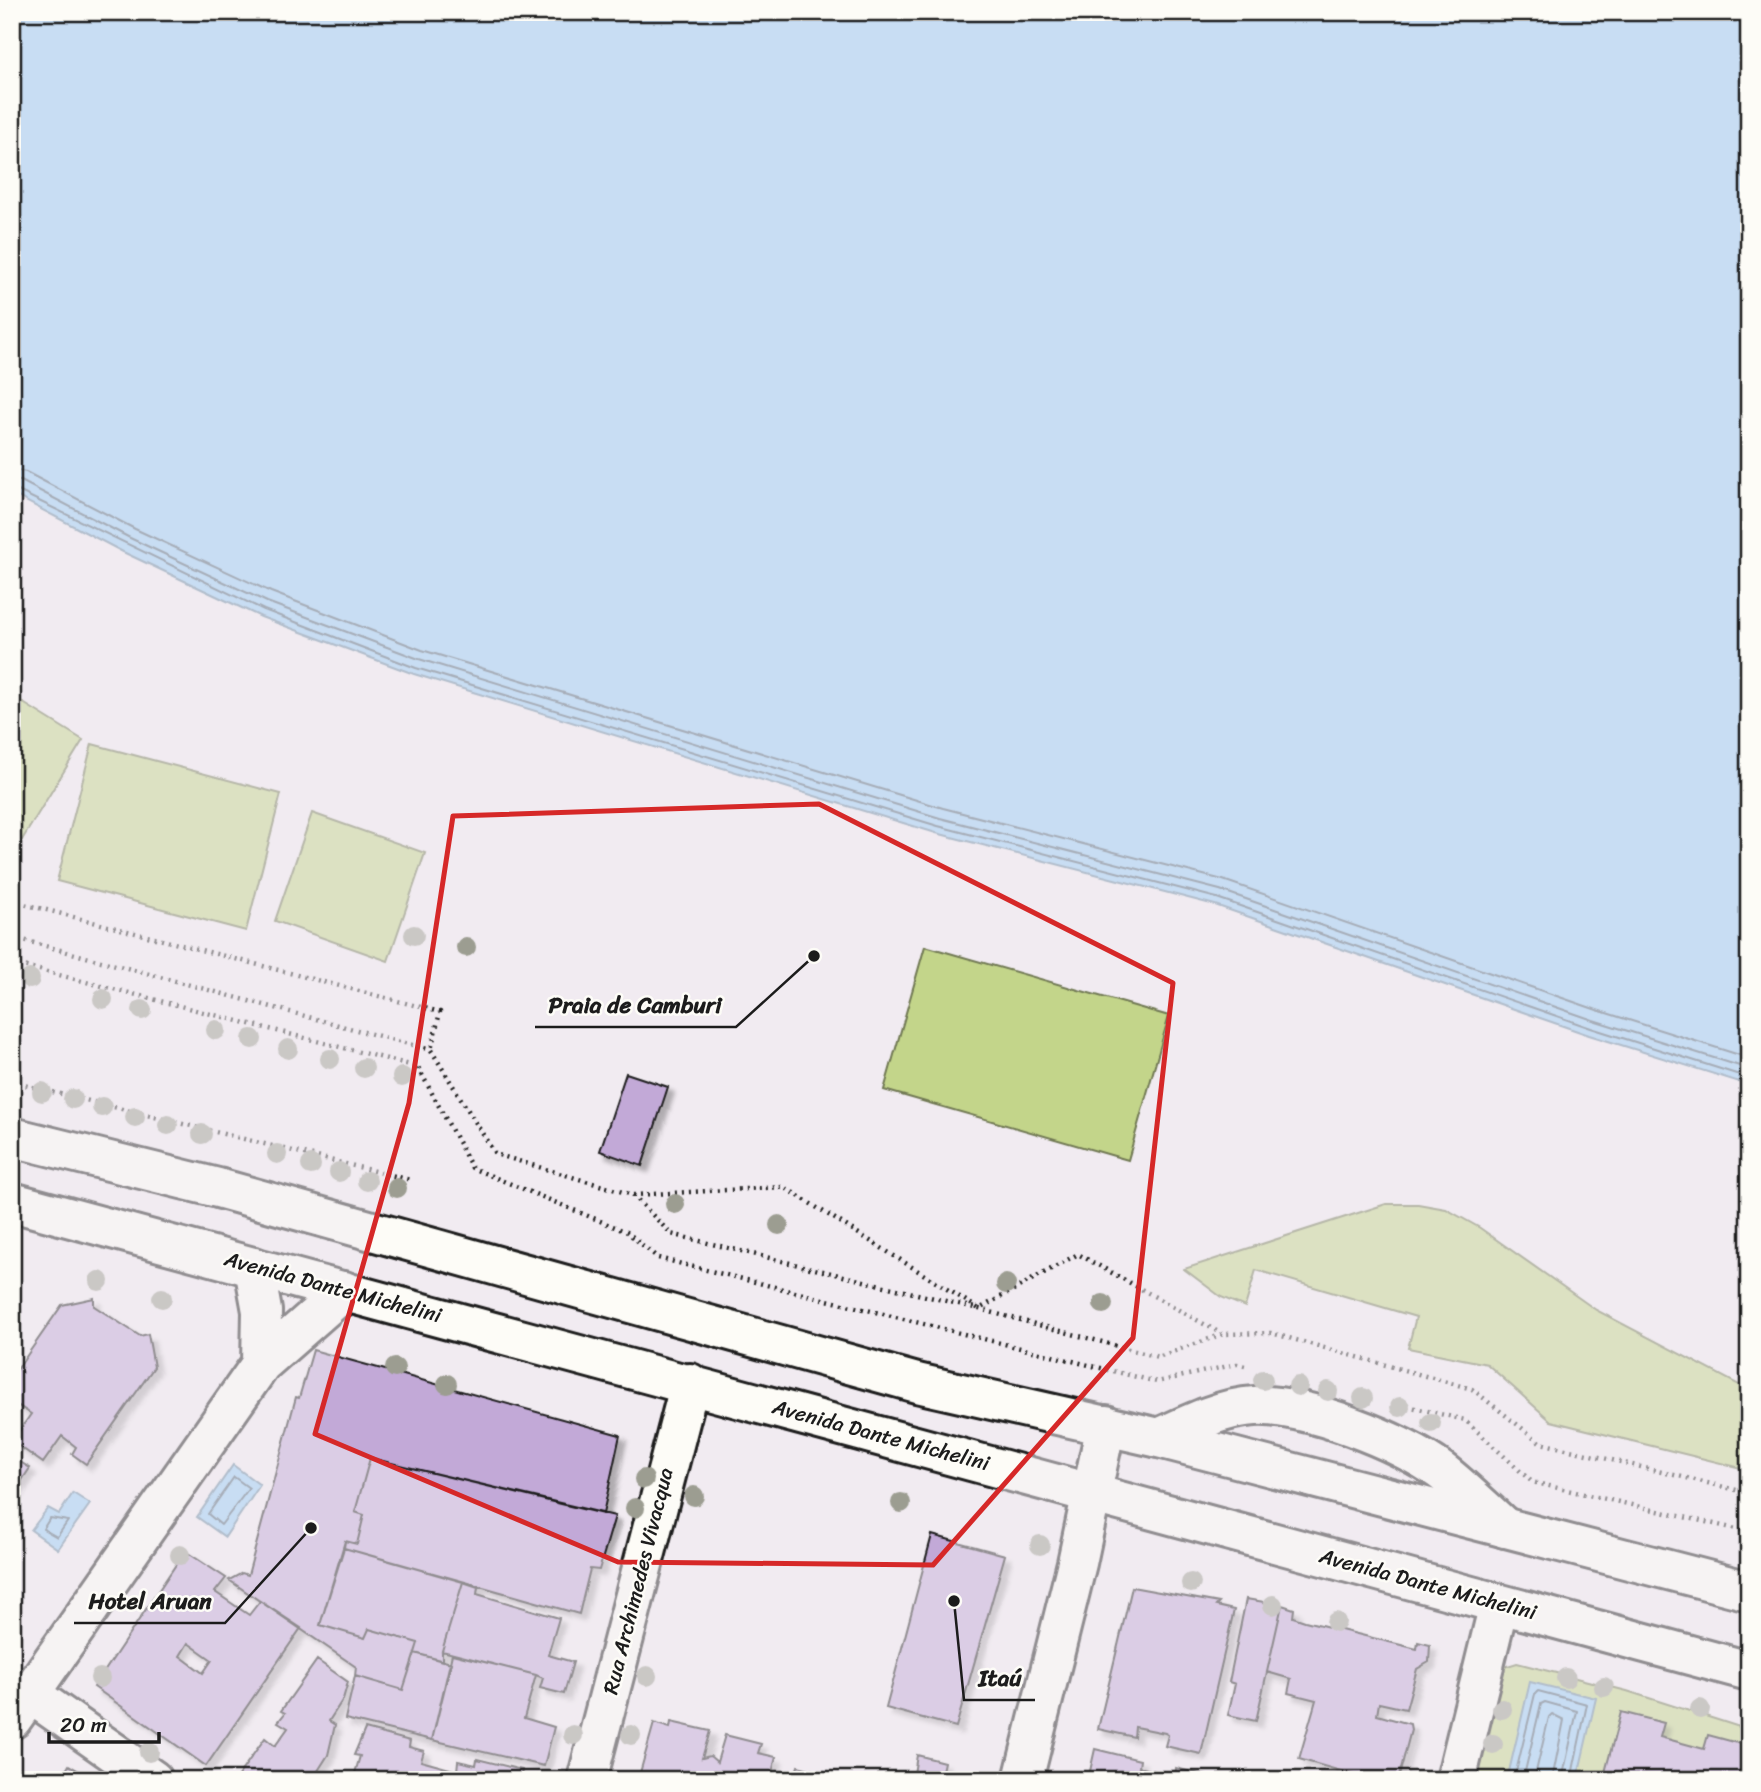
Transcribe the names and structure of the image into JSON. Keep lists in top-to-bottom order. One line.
{"streets":{"main road":["Avenida Dante Michelini","Rua Archimedes Vivacqua"]},"crossings":[["Avenida Dante Michelini","Rua Archimedes Vivacqua"]],"places":["Praia de Camburi","Hotel Aruan","Itaú"],"scale_bar":"20 m"}
